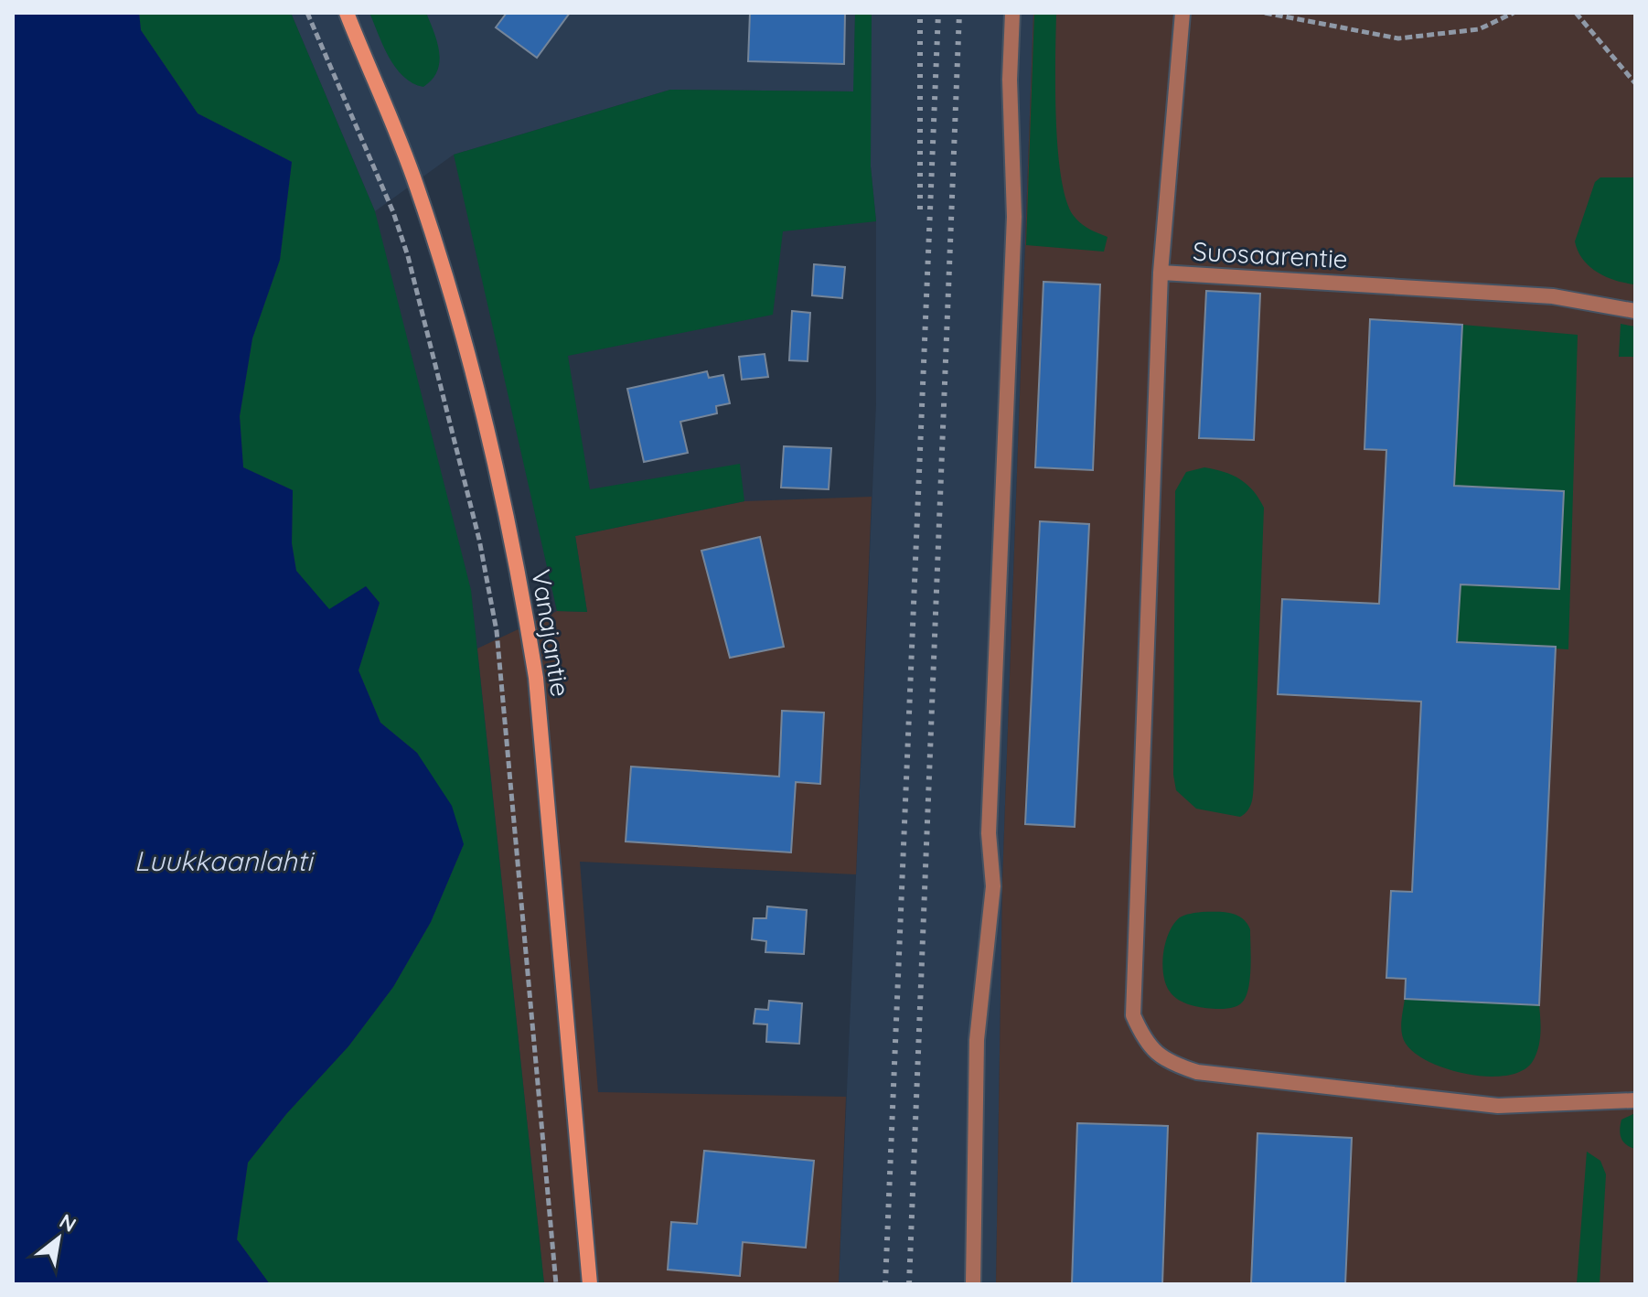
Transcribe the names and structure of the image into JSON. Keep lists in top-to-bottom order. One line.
{"streets":{"street":["Vanajantie"],"lane":["Suosaarentie"]},"water":["Luukkaanlahti"],"north":"top right"}
